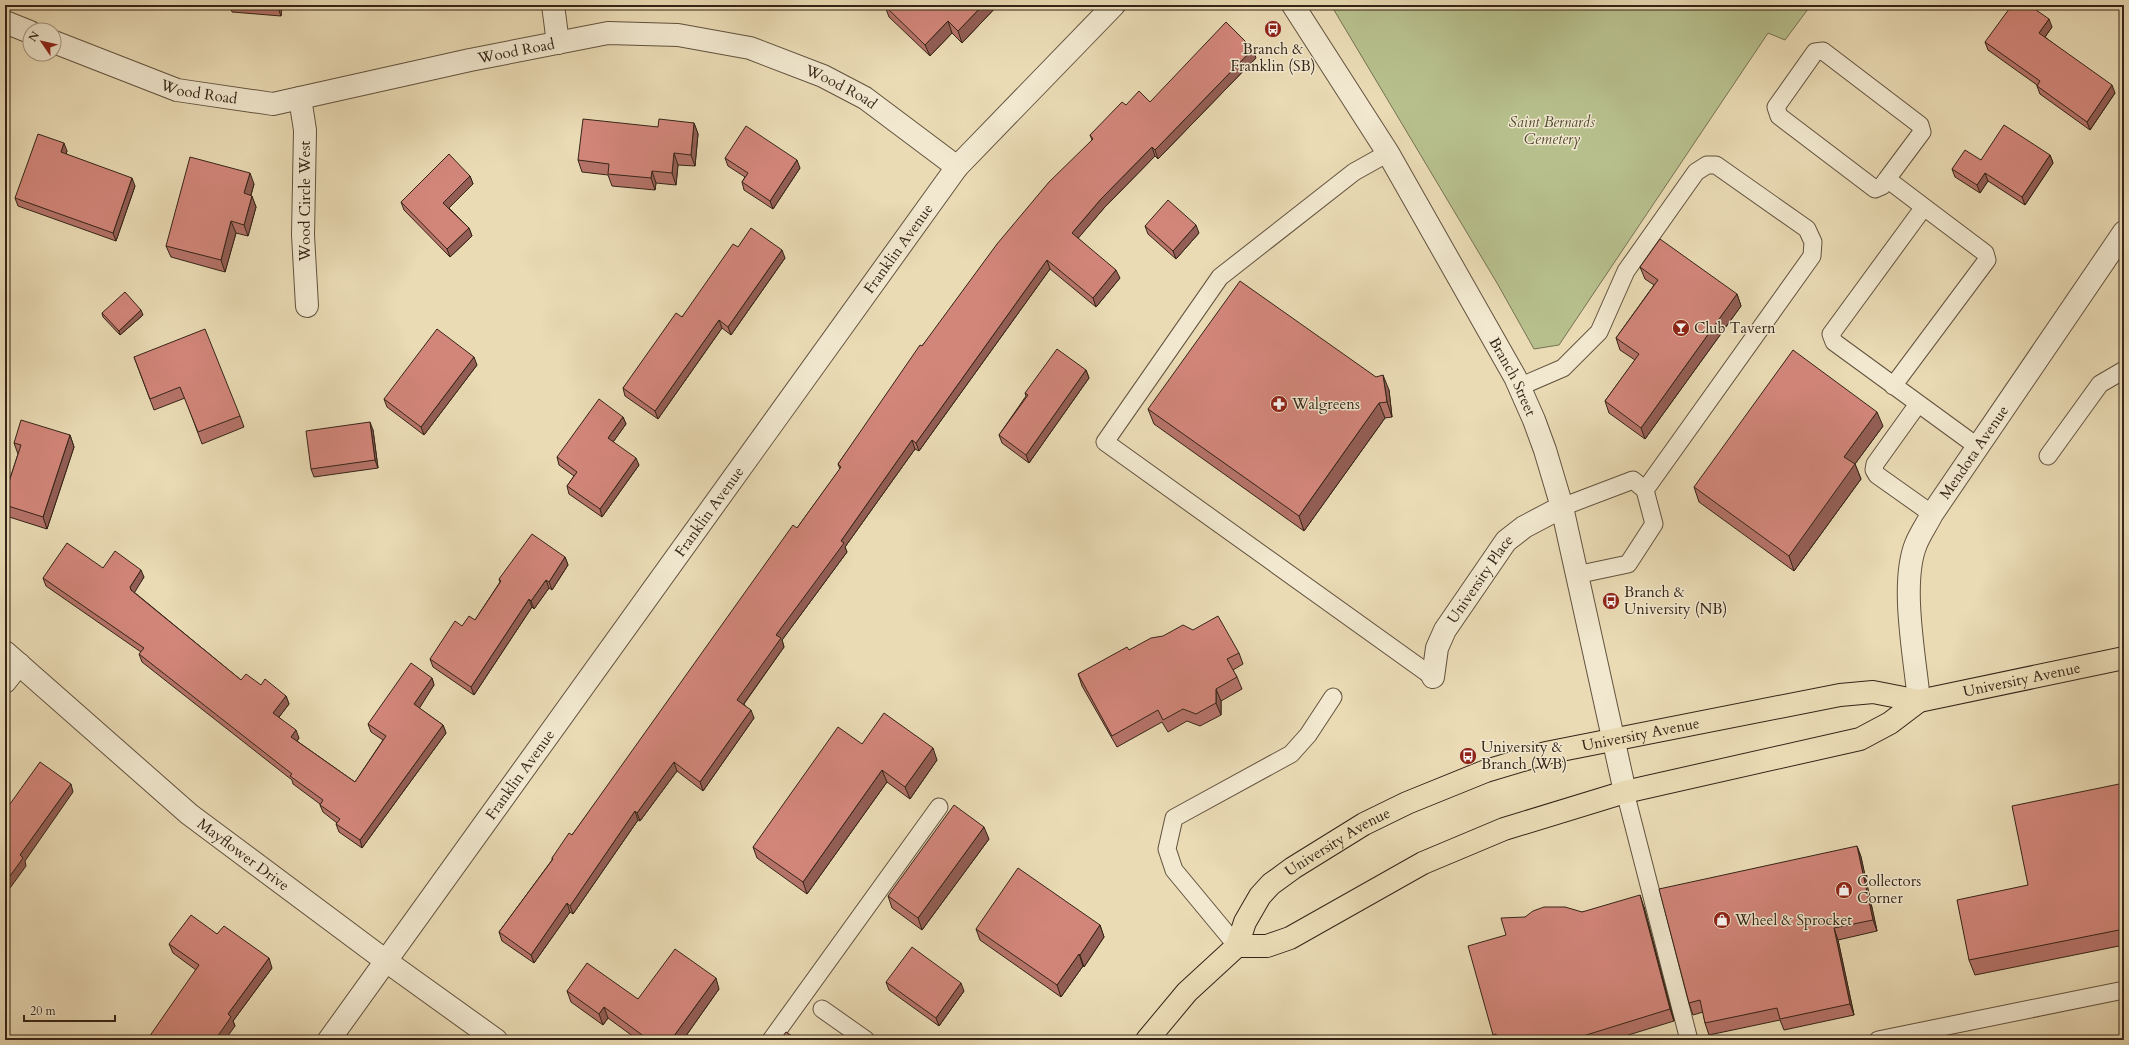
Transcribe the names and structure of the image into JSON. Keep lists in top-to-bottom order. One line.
{"streets":{"main road":["University Avenue"],"street":["Wood Road","Wood Circle West","Franklin Avenue","Branch Street","Mendota Avenue","University Place","Mayflower Drive"]},"crossings":[["Wood Road","Wood Circle West"],["Wood Road","Franklin Avenue"],["Franklin Avenue","Mayflower Drive"],["Branch Street","University Place"],["Branch Street","University Avenue"],["Mendota Avenue","University Avenue"]],"parks":["Saint Bernards Cemetery"],"places":{"bus stop":["Branch & Franklin (SB)","Branch & University (NB)","University & Branch (WB)"],"bar":["Club Tavern"],"pharmacy":["Walgreens"],"shop":["Collectors Corner","Wheel & Sprocket"]},"scale_bar":"20 m","north":"top left"}
